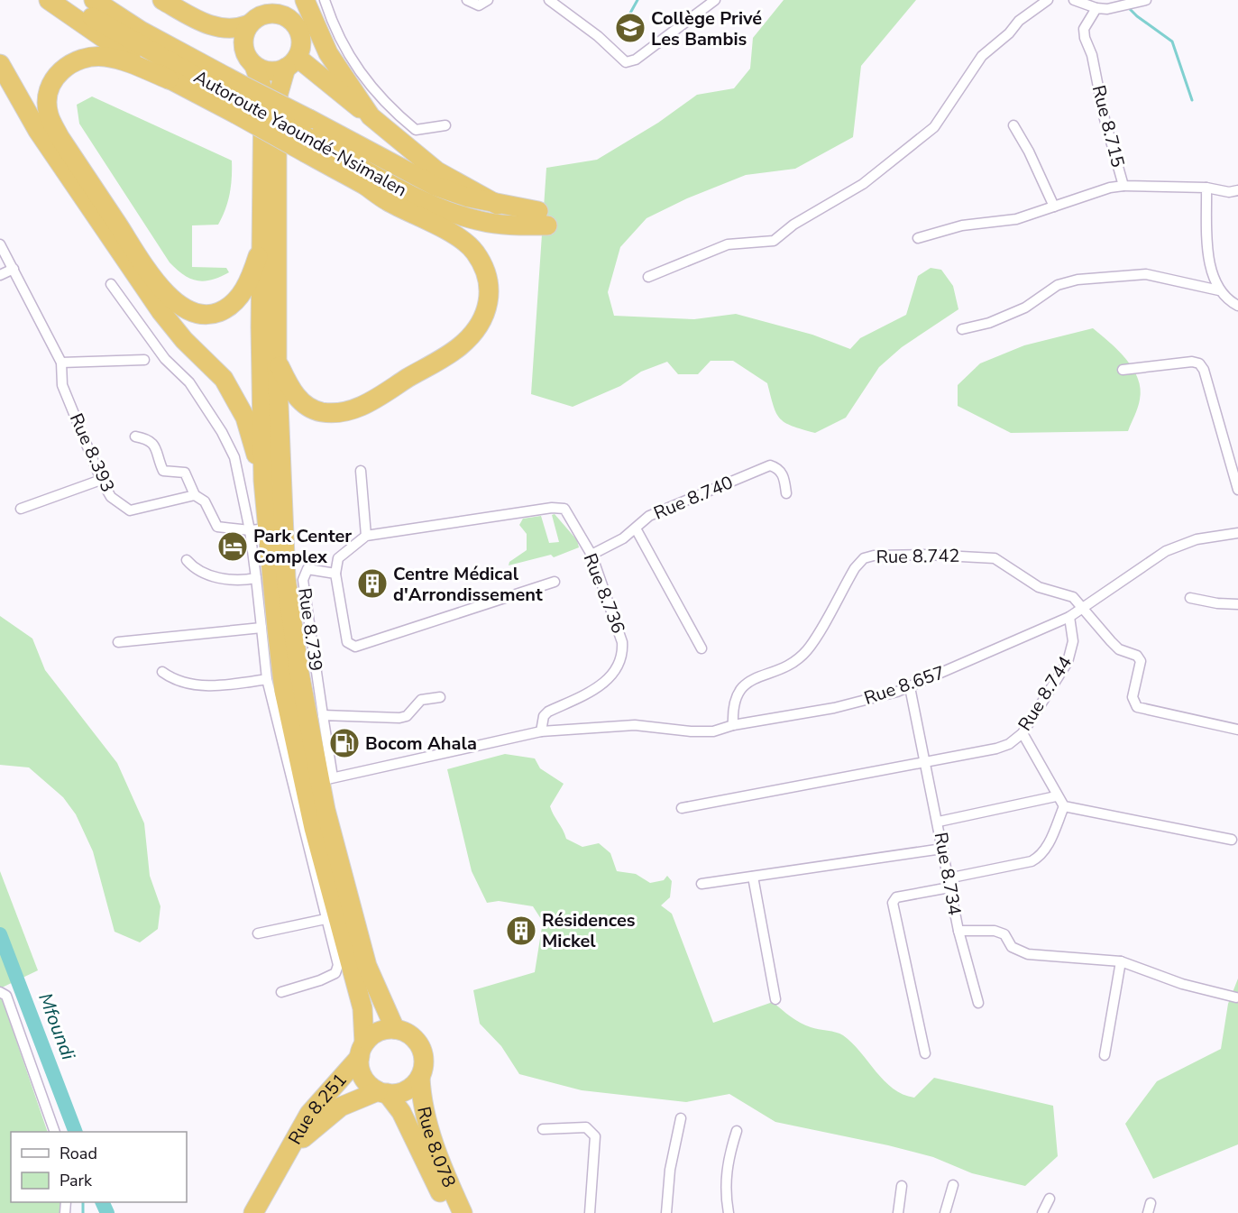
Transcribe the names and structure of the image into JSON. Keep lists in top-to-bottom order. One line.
{"streets":{"highway":["Autoroute Yaoundé-Nsimalen","Rue 8.251","Rue 8.078"],"street":["Rue 8.715","Rue 8.393","Rue 8.740","Rue 8.742","Rue 8.736","Rue 8.739","Rue 8.657","Rue 8.744","Rue 8.734"]},"crossings":[["Rue 8.740","Rue 8.736"],["Rue 8.742","Rue 8.657"],["Rue 8.736","Rue 8.657"],["Rue 8.657","Rue 8.744"],["Rue 8.657","Rue 8.734"],["Rue 8.744","Rue 8.734"],["Rue 8.251","Rue 8.078"]],"water":["Mfoundi"],"places":{"school or university":["Collège Privé Les Bambis"],"hotel":["Park Center Complex"],"building":["Centre Médical d'Arrondissement","Résidences Mickel"],"fuel station":["Bocom Ahala"]},"legend":["Road","Park"]}
